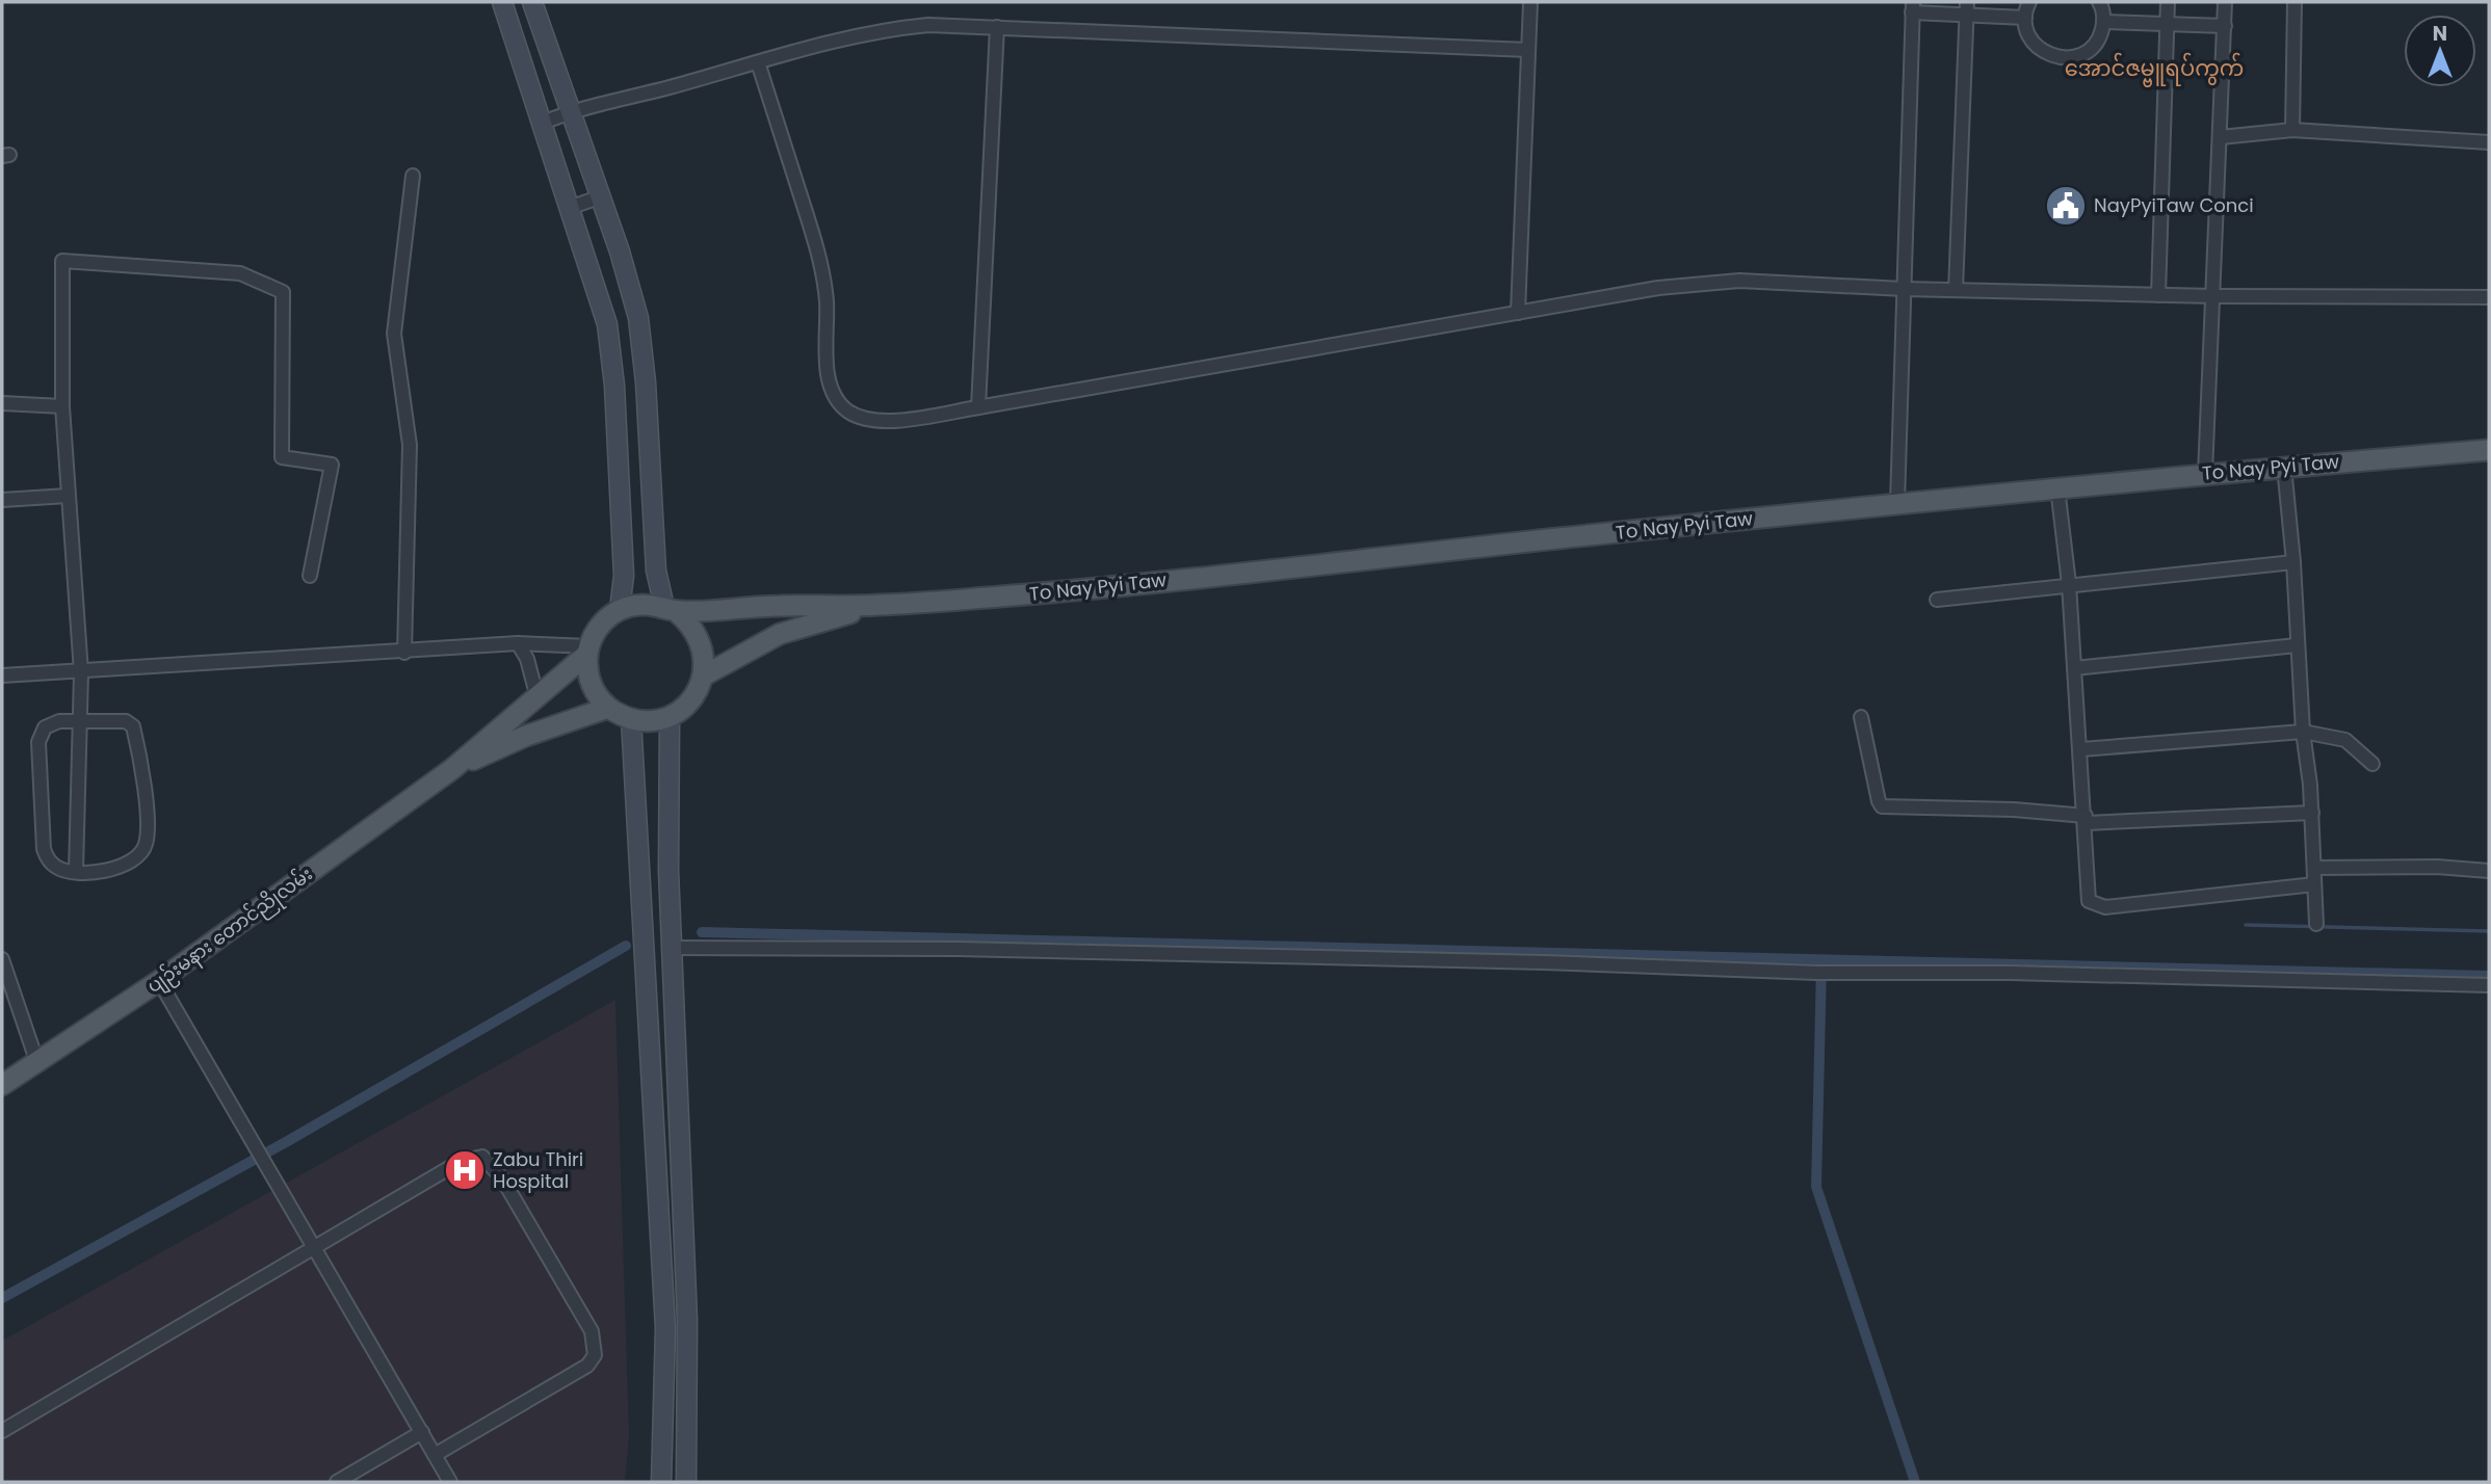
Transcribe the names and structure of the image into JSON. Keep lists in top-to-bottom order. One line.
{"streets":{"main road":["To Nay Pyi Taw","ပျဉ်းမနား တောင်ညိုလမ်း"]},"districts":["အောင်ဇမ္ဗူရပ်ကွက်"],"places":{"public building":["NayPyiTaw Conci"],"hospital":["Zabu Thiri Hospital"]},"north":"top"}
